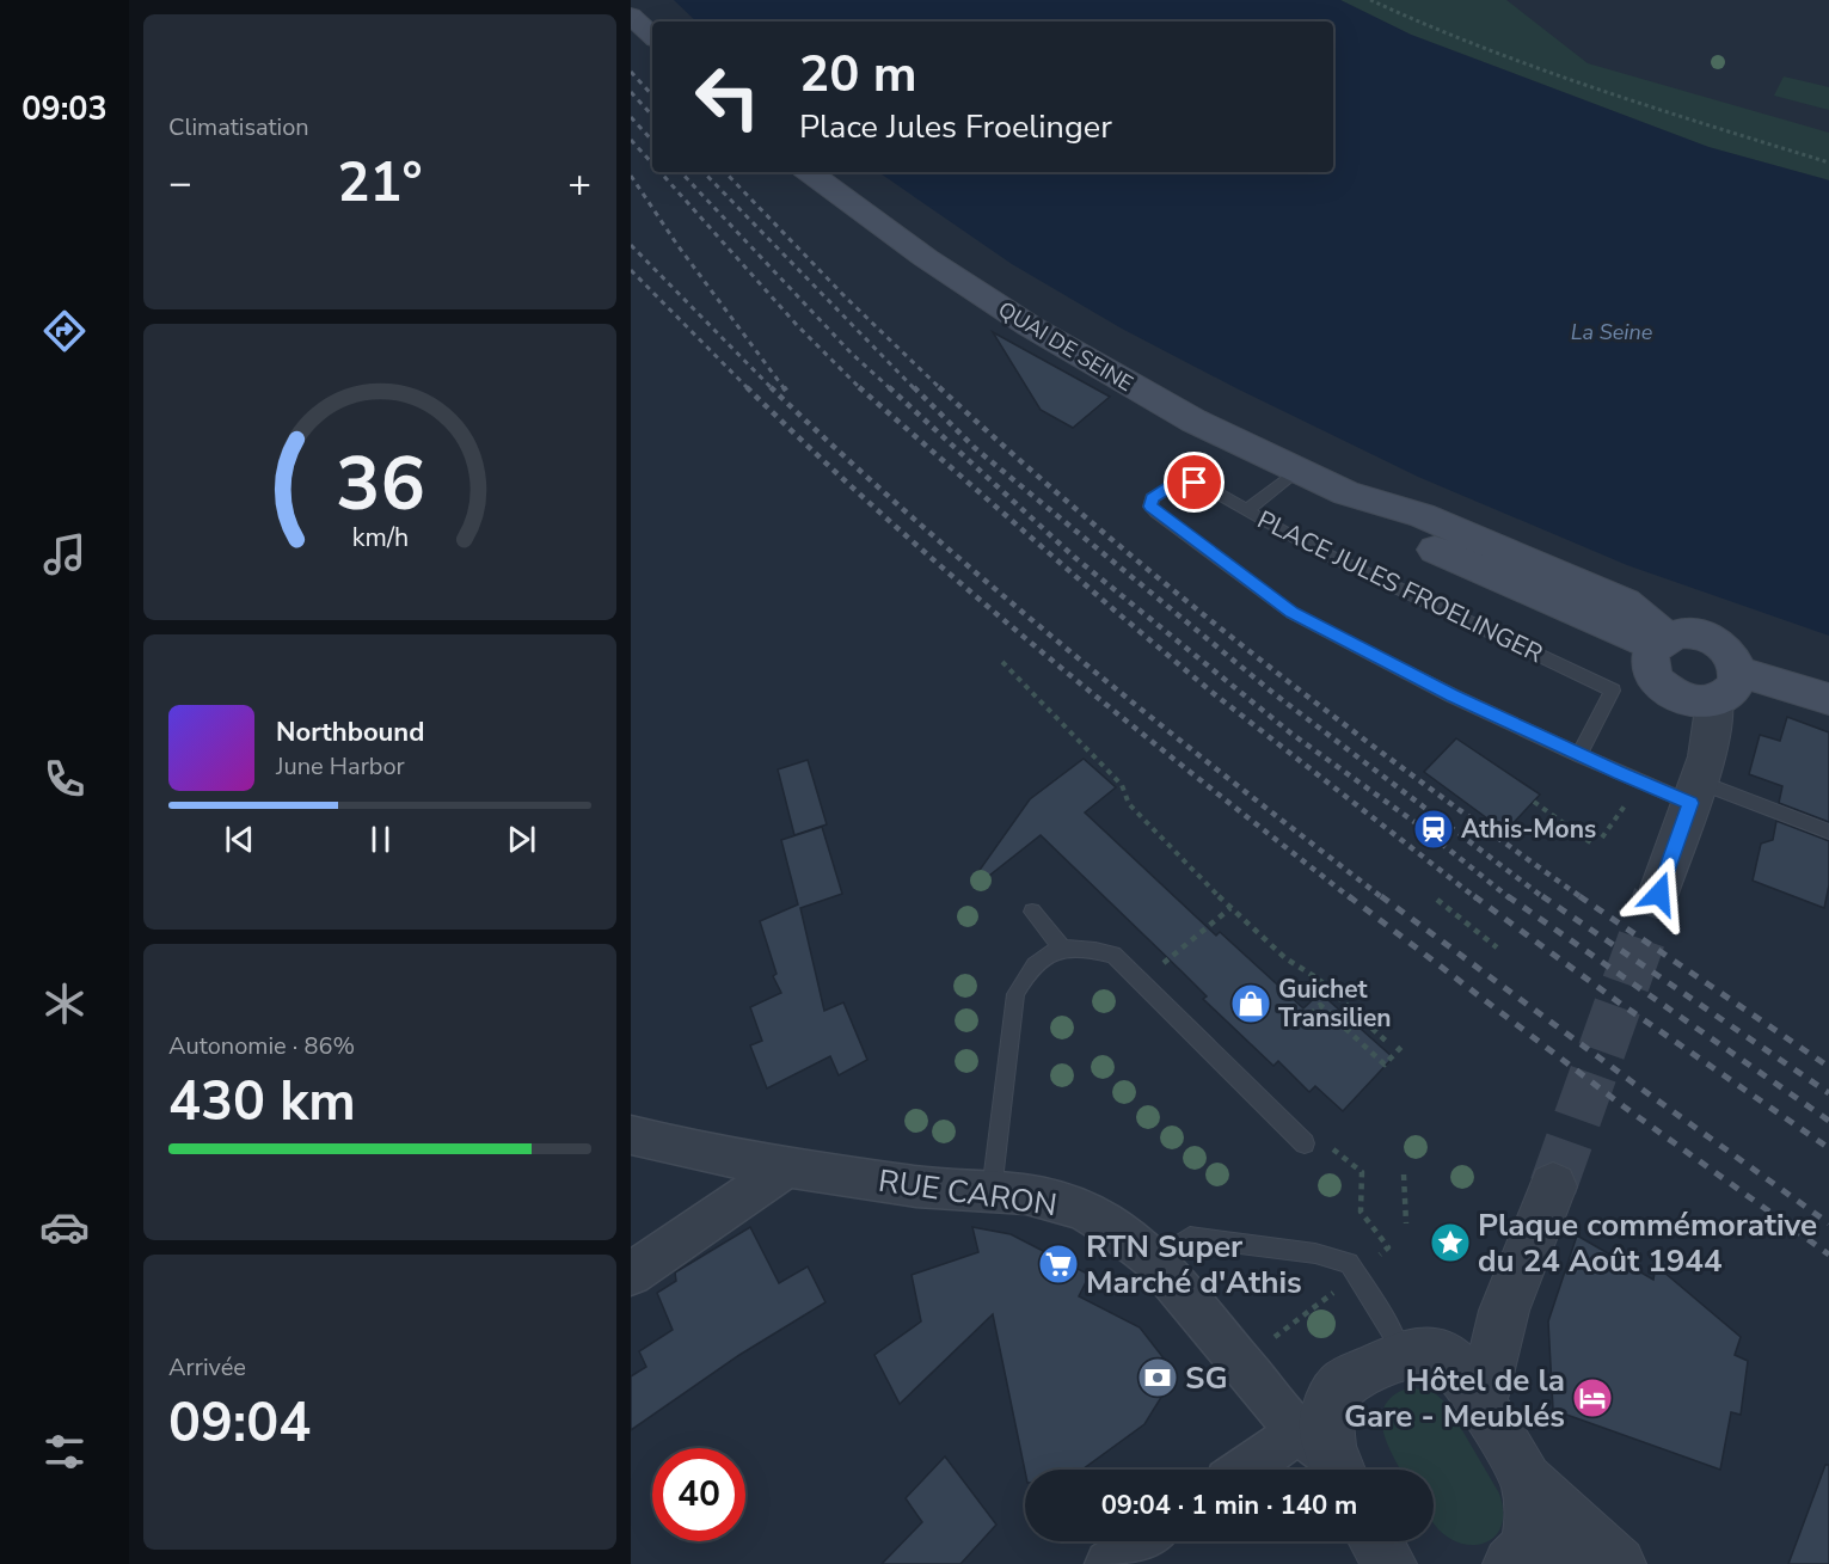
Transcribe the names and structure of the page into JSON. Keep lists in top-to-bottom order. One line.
{"streets":{"main road":["QUAI DE SEINE"],"street":["RUE CARON"],"lane":["PLACE JULES FROELINGER"]},"water":["La Seine"],"places":{"station":["Athis-Mons"],"shop":["Guichet Transilien"],"place":["Plaque commémorative du 24 Août 1944"],"supermarket":["RTN Super Marché d'Athis"],"bank":["SG"],"hotel":["Hôtel de la Gare - Meublés"]},"page":{"tabs":"09:03","tile":["Climatisation",["Autonomie · 86%","430 km"],["Arrivée","09:04"]],"turn":["20 m","Place Jules Froelinger"],"heat":["−","21°","+"],"song":["Northbound","June Harbor"],"limit":"40","trip":"09:04 · 1 min · 140 m","gauge":["36","km/h"]}}
